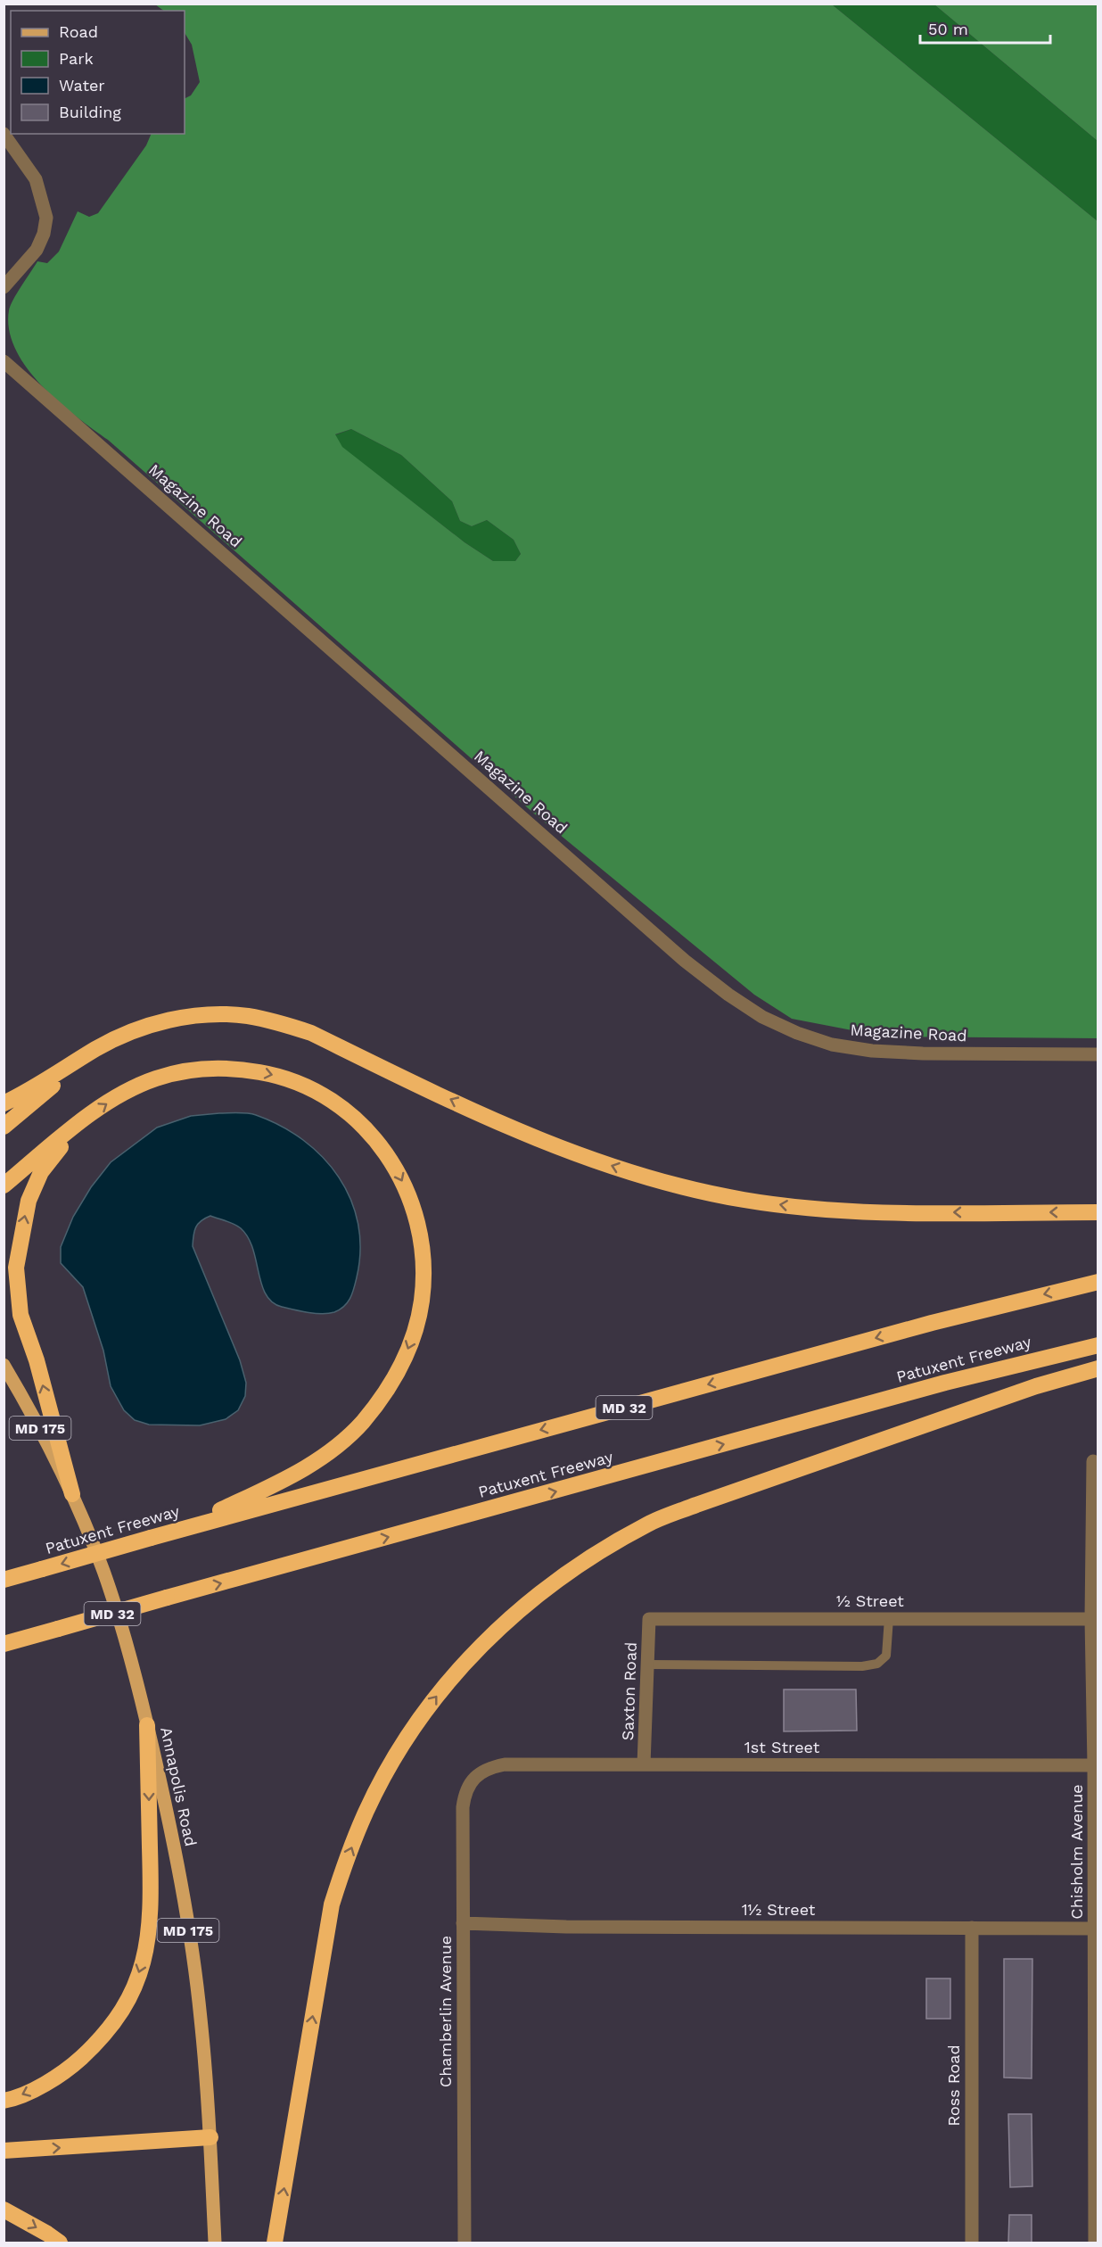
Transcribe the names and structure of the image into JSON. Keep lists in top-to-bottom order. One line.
{"streets":{"highway":["Patuxent Freeway","MD 32"],"main road":["MD 175","Annapolis Road"],"street":["Magazine Road","½ Street","Saxton Road","1st Street","Chisholm Avenue","1½ Street","Chamberlin Avenue","Ross Road"]},"crossings":[["½ Street","Saxton Road"],["½ Street","Chisholm Avenue"],["Saxton Road","1st Street"],["1st Street","Chisholm Avenue"],["1st Street","Chamberlin Avenue"],["Chisholm Avenue","1½ Street"],["1½ Street","Chamberlin Avenue"],["1½ Street","Ross Road"]],"legend":["Road","Park","Water","Building"],"scale_bar":"50 m"}
